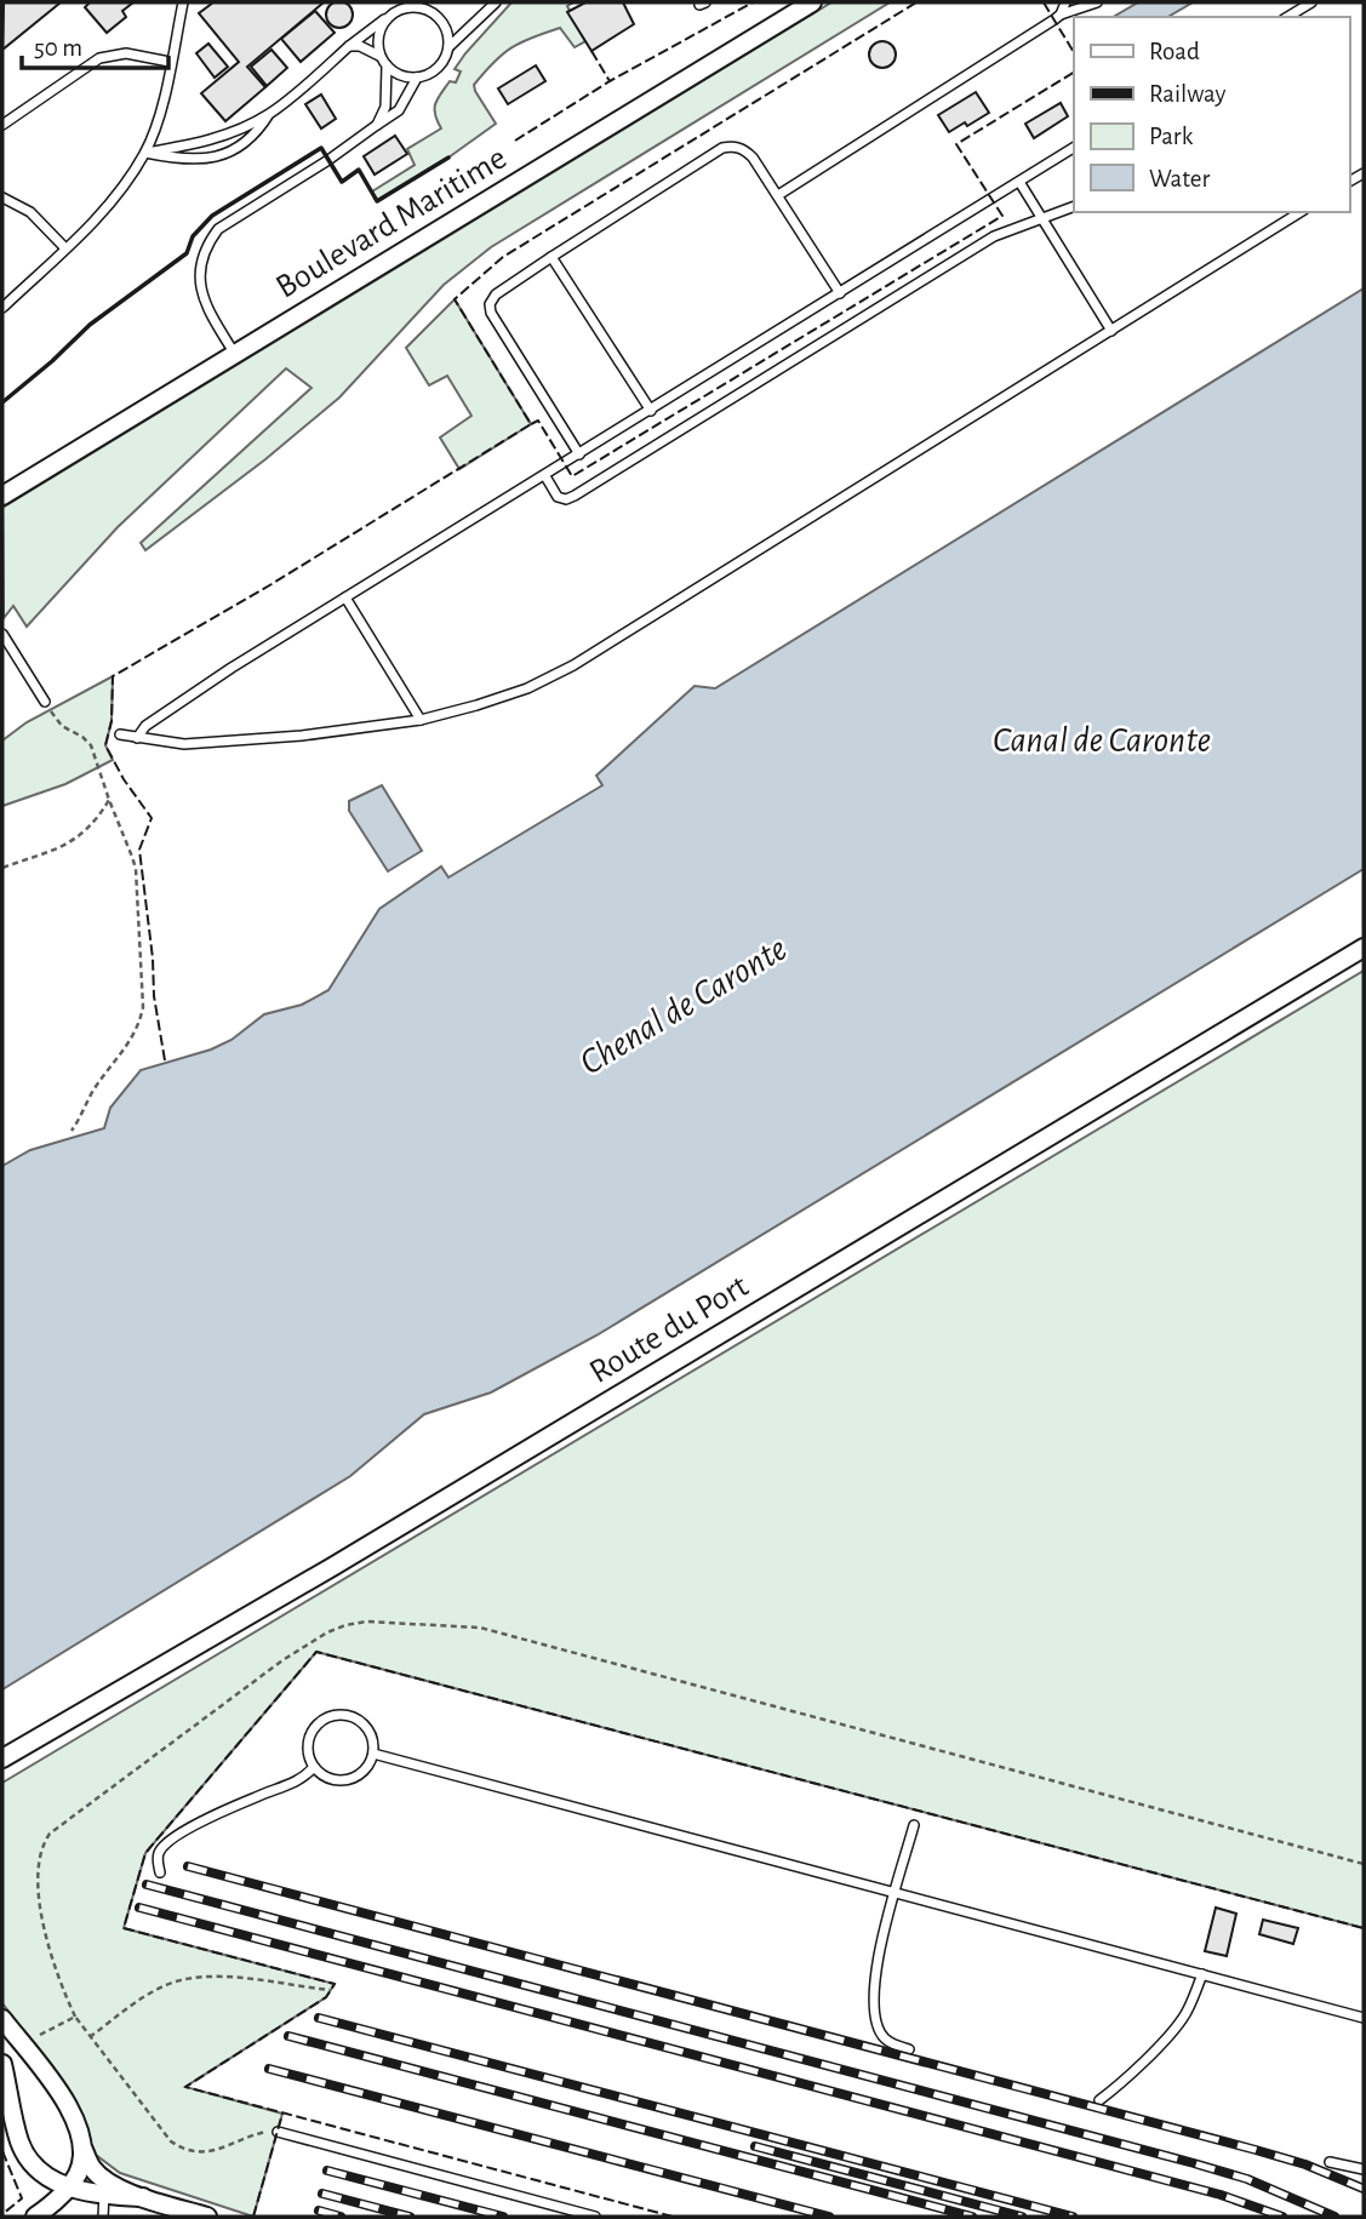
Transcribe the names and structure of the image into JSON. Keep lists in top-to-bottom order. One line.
{"streets":{"street":["Boulevard Maritime","Route du Port"]},"water":["Canal de Caronte","Chenal de Caronte"],"legend":["Road","Railway","Park","Water"],"scale_bar":"50 m"}
